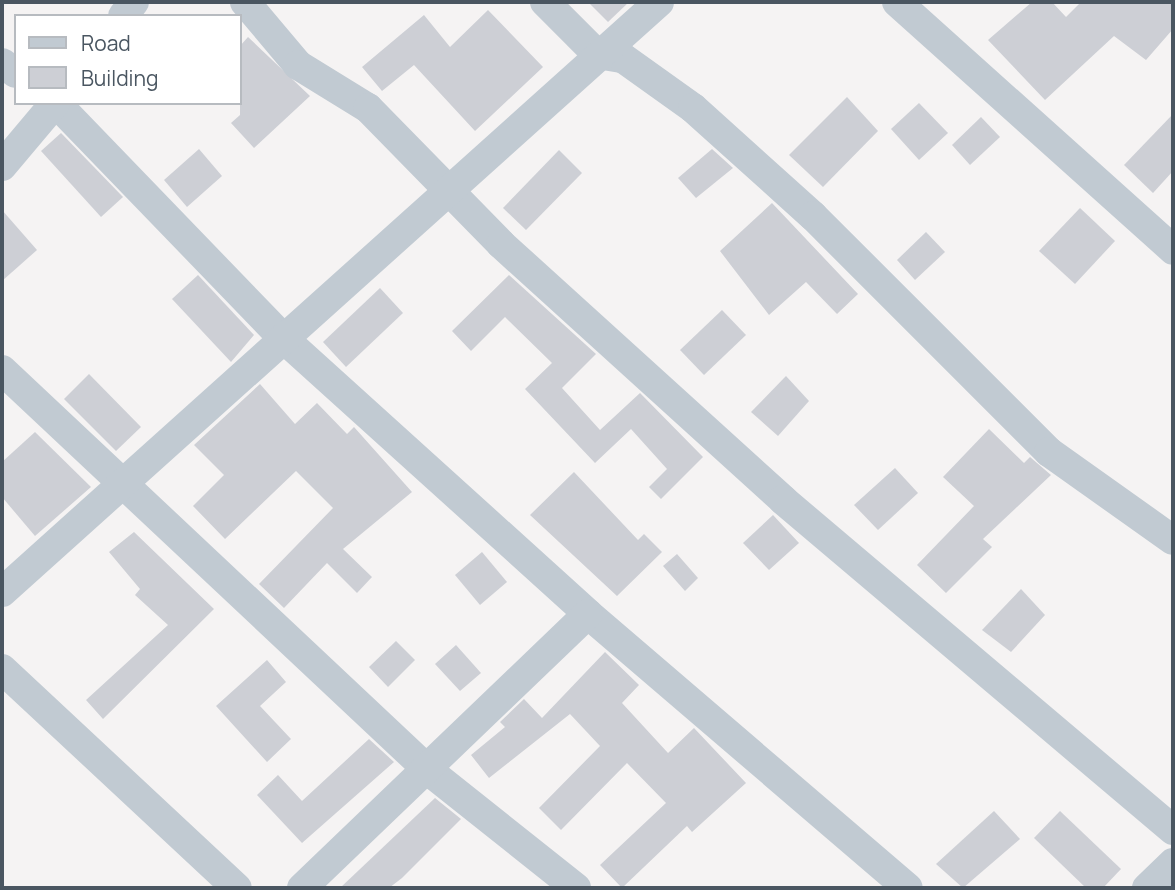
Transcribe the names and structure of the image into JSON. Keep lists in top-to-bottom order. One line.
{"legend":["Road","Building"]}
